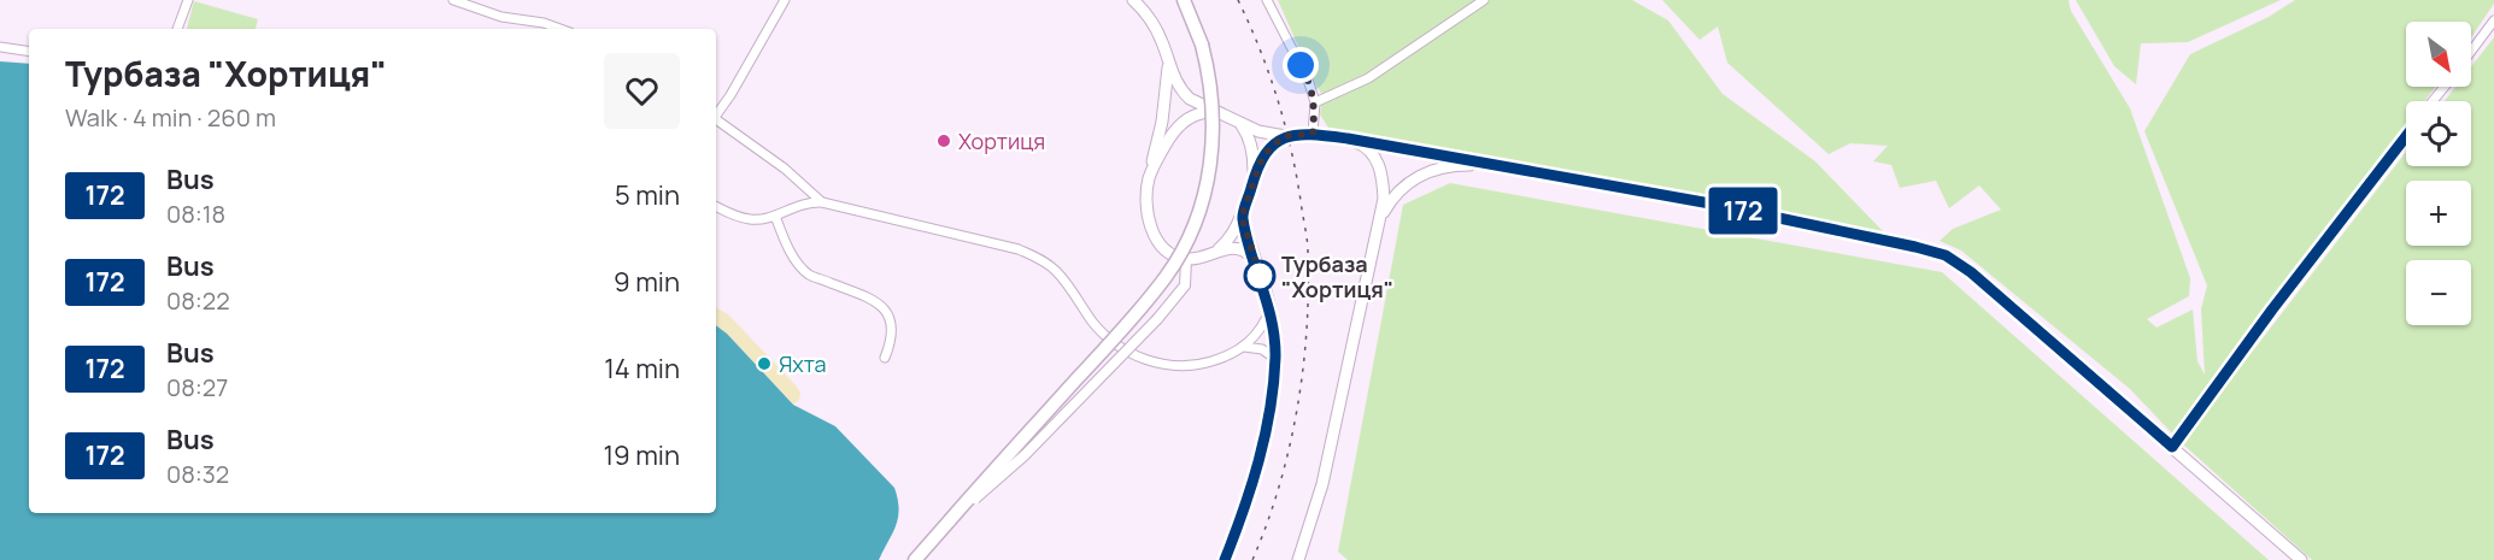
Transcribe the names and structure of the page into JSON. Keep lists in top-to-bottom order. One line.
{"places":["Хортиця","Турбаза \"Хортиця\"","Яхта"],"lines":["bus line 172"],"north":"bottom right","page":{"on_map":"172","map_buttons":["+","−"],"heading":["Турбаза \"Хортиця\"","Walk · 4 min · 260 m"],"list":[{"mark":"172","name":"Bus","note":"08:18","value":"5 min"},{"mark":"172","name":"Bus","note":"08:22","value":"9 min"},{"mark":"172","name":"Bus","note":"08:27","value":"14 min"},{"mark":"172","name":"Bus","note":"08:32","value":"19 min"}]}}
